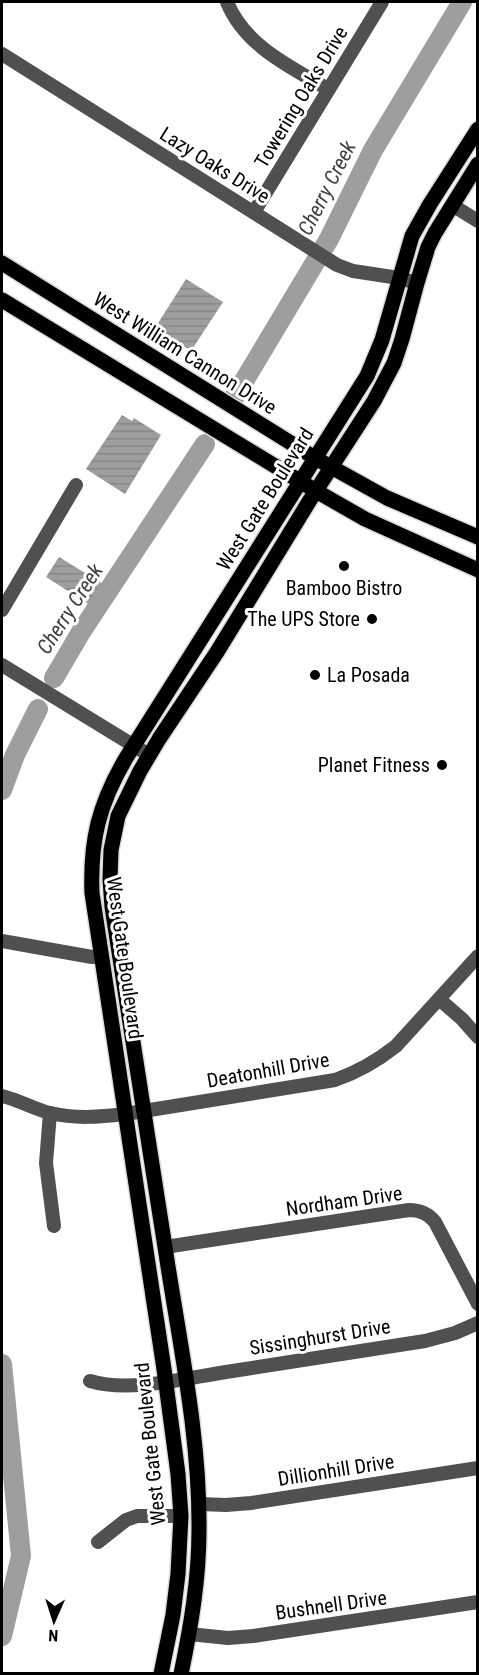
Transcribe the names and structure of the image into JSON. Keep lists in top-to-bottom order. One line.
{"streets":{"main road":["West William Cannon Drive","West Gate Boulevard"],"street":["Towering Oaks Drive","Lazy Oaks Drive","Deatonhill Drive","Nordham Drive","Sissinghurst Drive","Dillionhill Drive","Bushnell Drive"]},"crossings":[["Towering Oaks Drive","Lazy Oaks Drive"],["Lazy Oaks Drive","West Gate Boulevard"],["West William Cannon Drive","West Gate Boulevard"],["West Gate Boulevard","Deatonhill Drive"],["West Gate Boulevard","Nordham Drive"],["West Gate Boulevard","Sissinghurst Drive"],["West Gate Boulevard","Dillionhill Drive"],["West Gate Boulevard","Bushnell Drive"]],"water":["Cherry Creek"],"places":["Bamboo Bistro","The UPS Store","La Posada","Planet Fitness"],"north":"bottom"}
